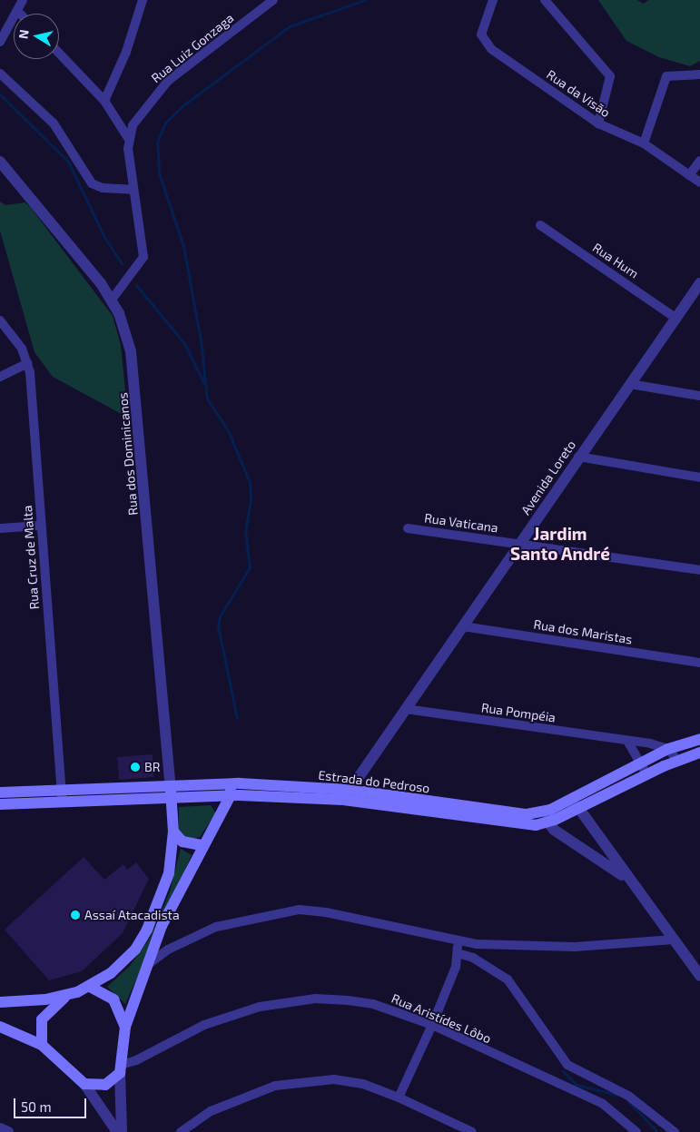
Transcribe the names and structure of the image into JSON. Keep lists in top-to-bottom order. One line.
{"streets":{"main road":["Estrada do Pedroso"],"street":["Rua Luiz Gonzaga","Rua da Visão","Rua Hum","Rua dos Dominicanos","Avenida Loreto","Rua Vaticana","Rua Cruz de Malta","Rua dos Maristas","Rua Pompéia","Rua Aristídes Lôbo"]},"crossings":[["Rua Hum","Avenida Loreto"],["Rua dos Dominicanos","Estrada do Pedroso"],["Avenida Loreto","Rua Vaticana"],["Avenida Loreto","Rua dos Maristas"],["Avenida Loreto","Rua Pompéia"],["Avenida Loreto","Estrada do Pedroso"],["Rua Cruz de Malta","Estrada do Pedroso"],["Rua Pompéia","Estrada do Pedroso"]],"districts":["Jardim Santo André"],"places":["BR","Assaí Atacadista"],"scale_bar":"50 m","north":"left"}
